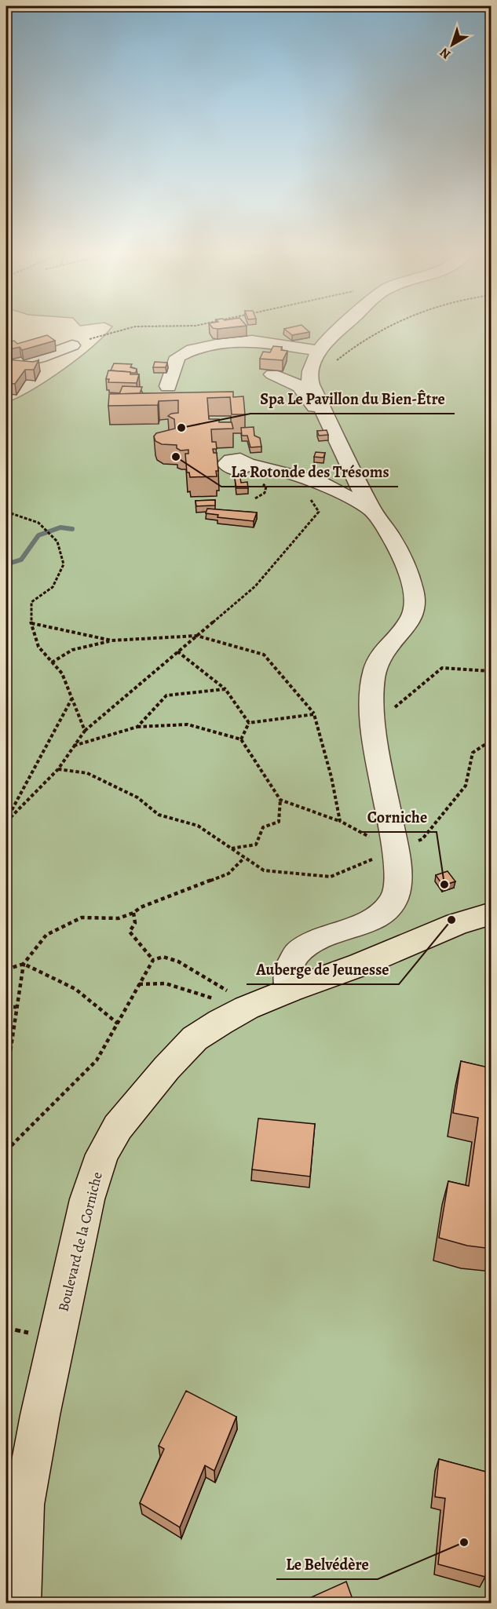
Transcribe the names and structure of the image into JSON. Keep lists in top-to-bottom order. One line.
{"streets":{"main road":["Boulevard de la Corniche"]},"places":["Spa Le Pavillon du Bien-Être","La Rotonde des Trésoms","Corniche","Auberge de Jeunesse","Le Belvédère"],"north":"bottom left"}
